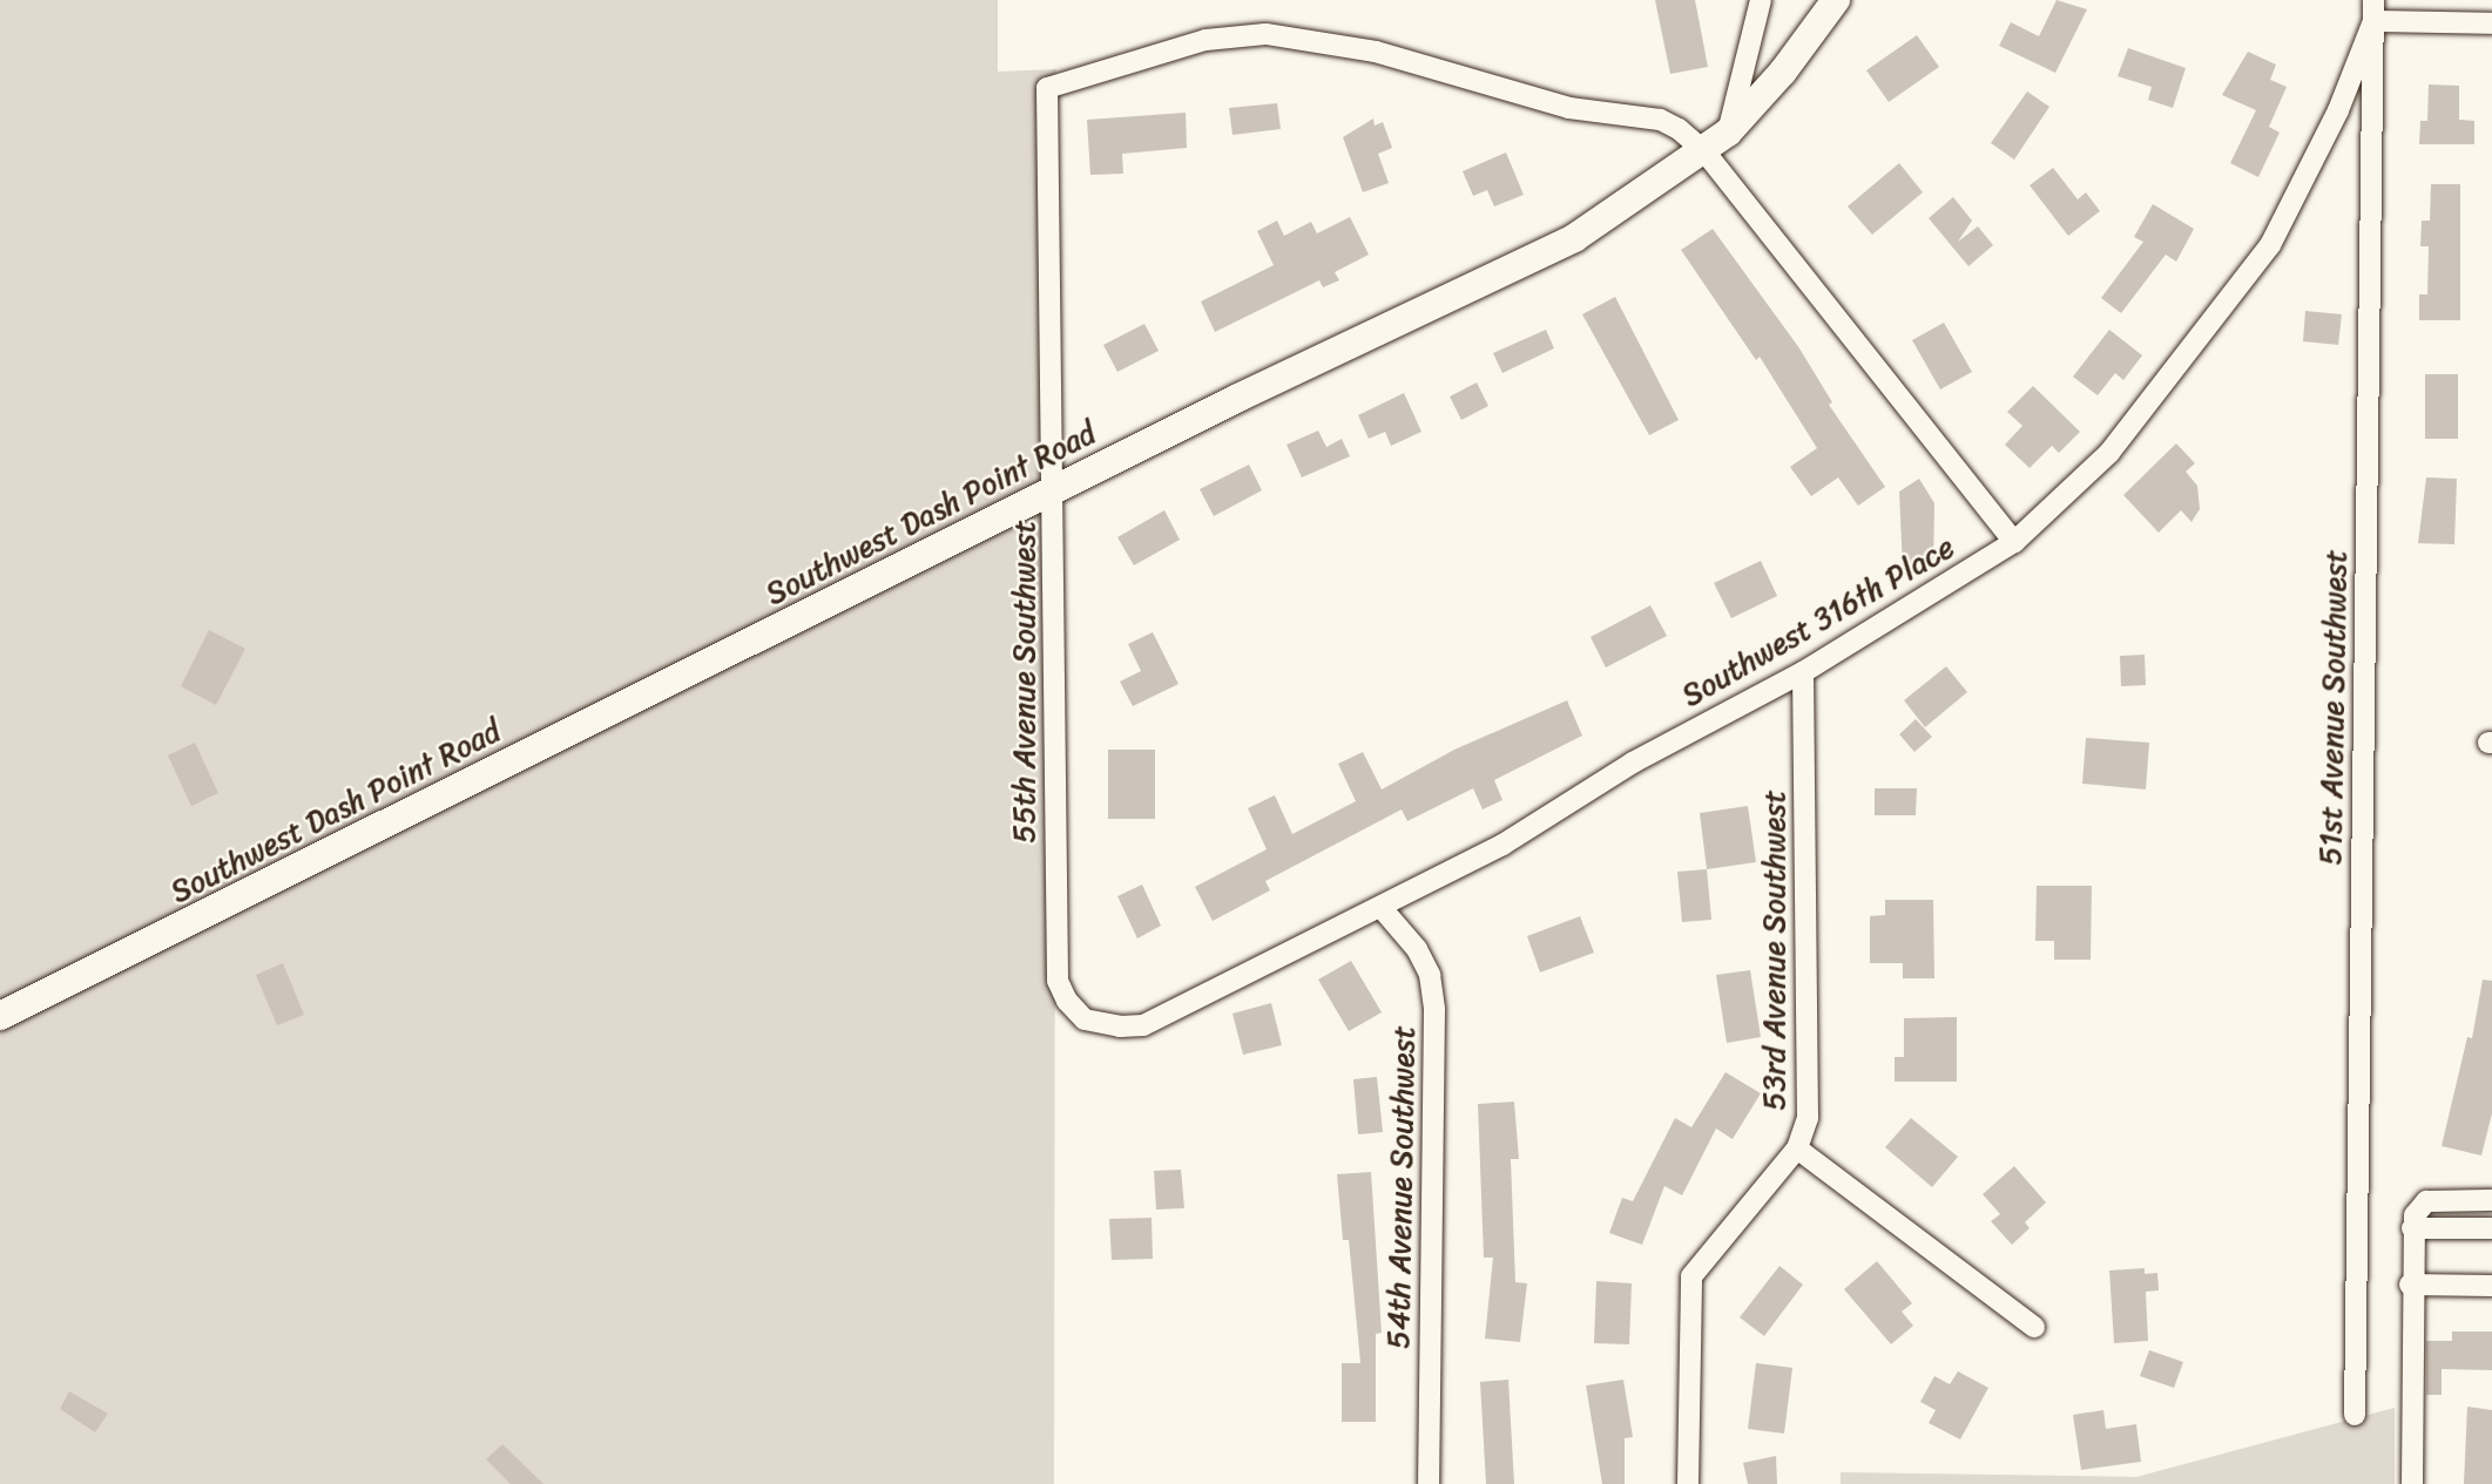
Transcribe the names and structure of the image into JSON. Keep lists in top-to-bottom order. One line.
{"streets":{"main road":["Southwest Dash Point Road"],"street":["Southwest 316th Place","55th Avenue Southwest","51st Avenue Southwest","53rd Avenue Southwest","54th Avenue Southwest"]},"crossings":[["Southwest Dash Point Road","55th Avenue Southwest"],["Southwest 316th Place","55th Avenue Southwest"],["Southwest 316th Place","51st Avenue Southwest"],["Southwest 316th Place","53rd Avenue Southwest"],["Southwest 316th Place","54th Avenue Southwest"]]}
